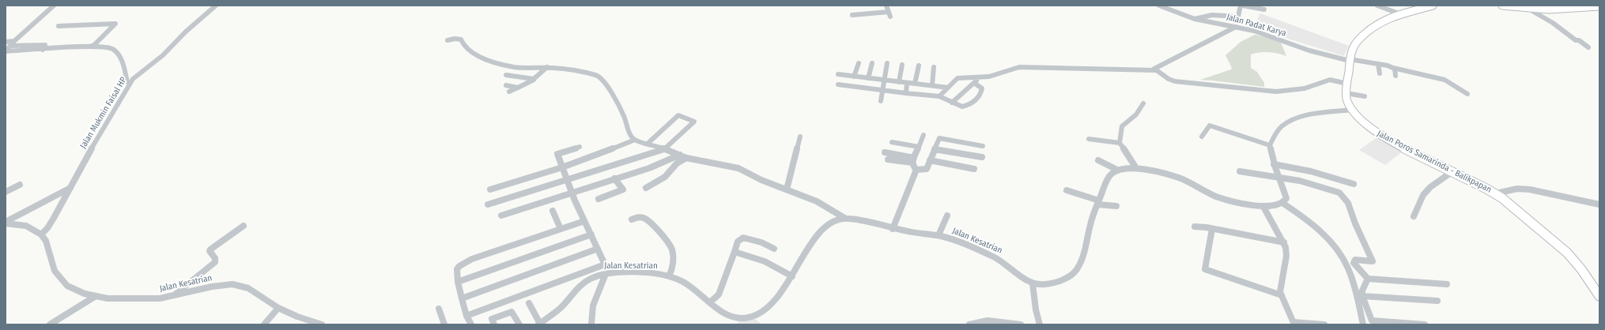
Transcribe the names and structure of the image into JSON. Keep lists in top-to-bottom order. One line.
{"streets":{"highway":["Jalan Poros Samarinda - Balikpapan"],"street":["Jalan Padat Karya","Jalan Mukmin Faisal HP","Jalan Kesatrian"]},"crossings":[["Jalan Padat Karya","Jalan Poros Samarinda - Balikpapan"],["Jalan Mukmin Faisal HP","Jalan Kesatrian"]]}
